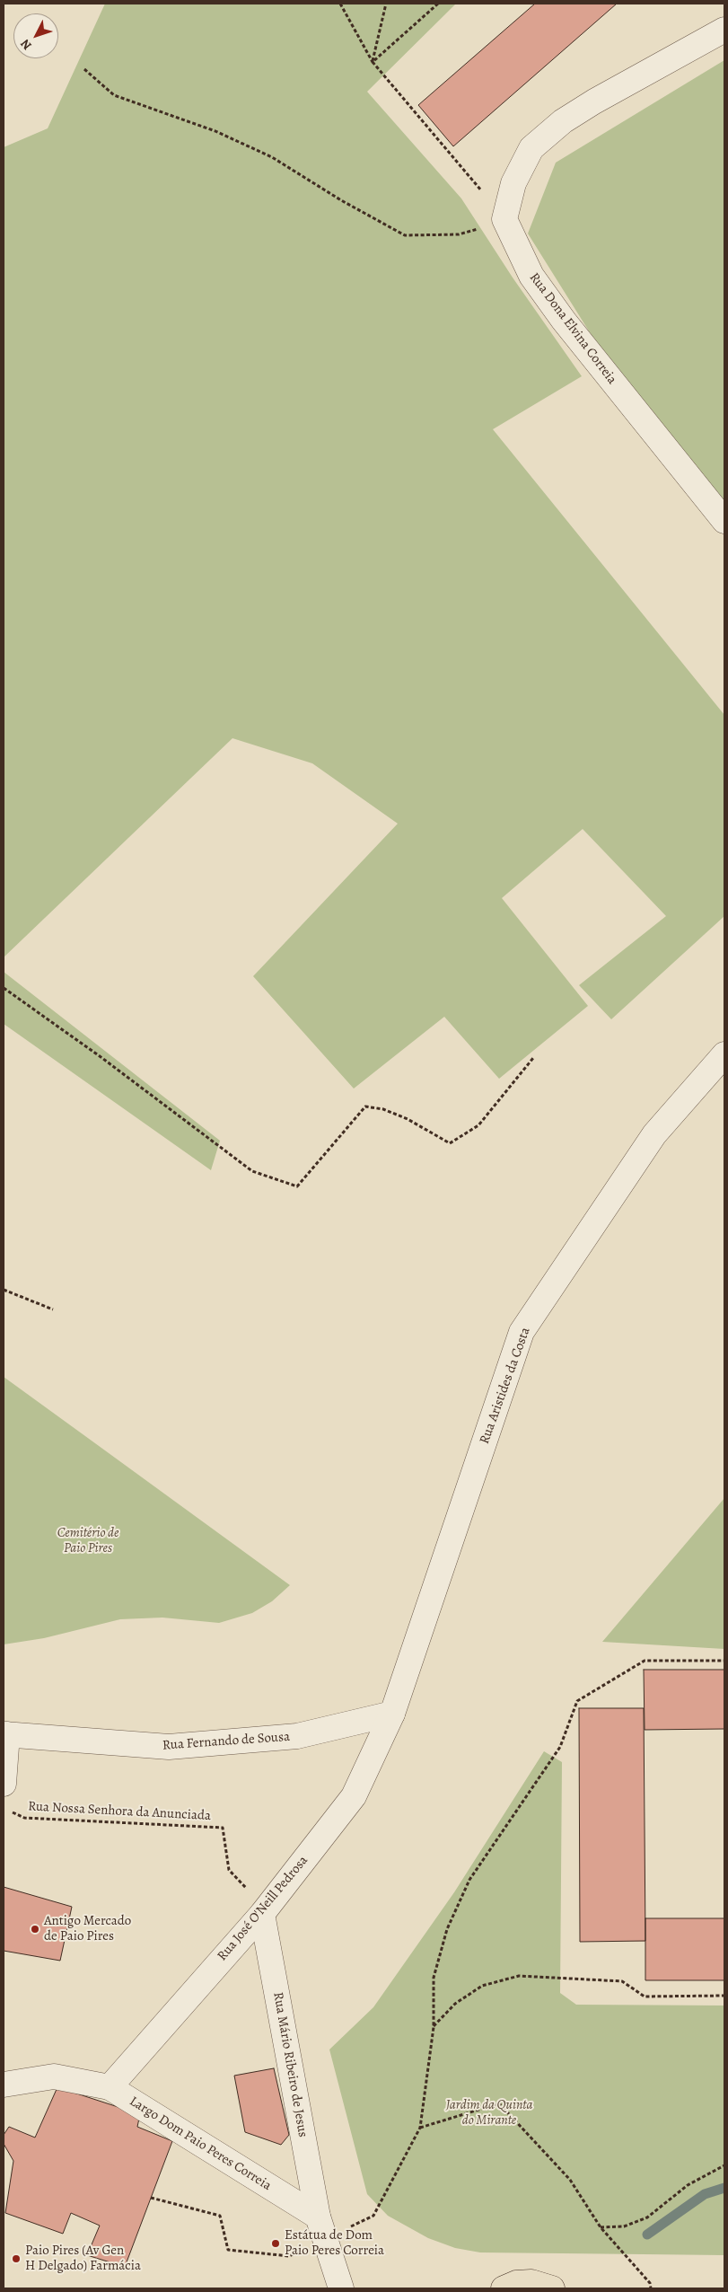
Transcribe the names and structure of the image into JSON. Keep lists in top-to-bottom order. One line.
{"streets":{"street":["Rua Dona Elvina Correia","Rua Aristides da Costa","Rua Fernando de Sousa","Rua José O'Neill Pedrosa","Rua Mário Ribeiro de Jesus","Largo Dom Paio Peres Correia"],"path":["Rua Nossa Senhora da Anunciada"]},"crossings":[["Rua Aristides da Costa","Rua Fernando de Sousa"],["Rua Aristides da Costa","Rua José O'Neill Pedrosa"],["Rua Fernando de Sousa","Rua José O'Neill Pedrosa"],["Rua José O'Neill Pedrosa","Rua Mário Ribeiro de Jesus"],["Rua José O'Neill Pedrosa","Largo Dom Paio Peres Correia"],["Rua Mário Ribeiro de Jesus","Largo Dom Paio Peres Correia"]],"parks":["Cemitério de Paio Pires","Jardim da Quinta do Mirante"],"places":["Antigo Mercado de Paio Pires","Estátua de Dom Paio Peres Correia","Paio Pires (Av Gen H Delgado) Farmácia"],"north":"bottom left"}
